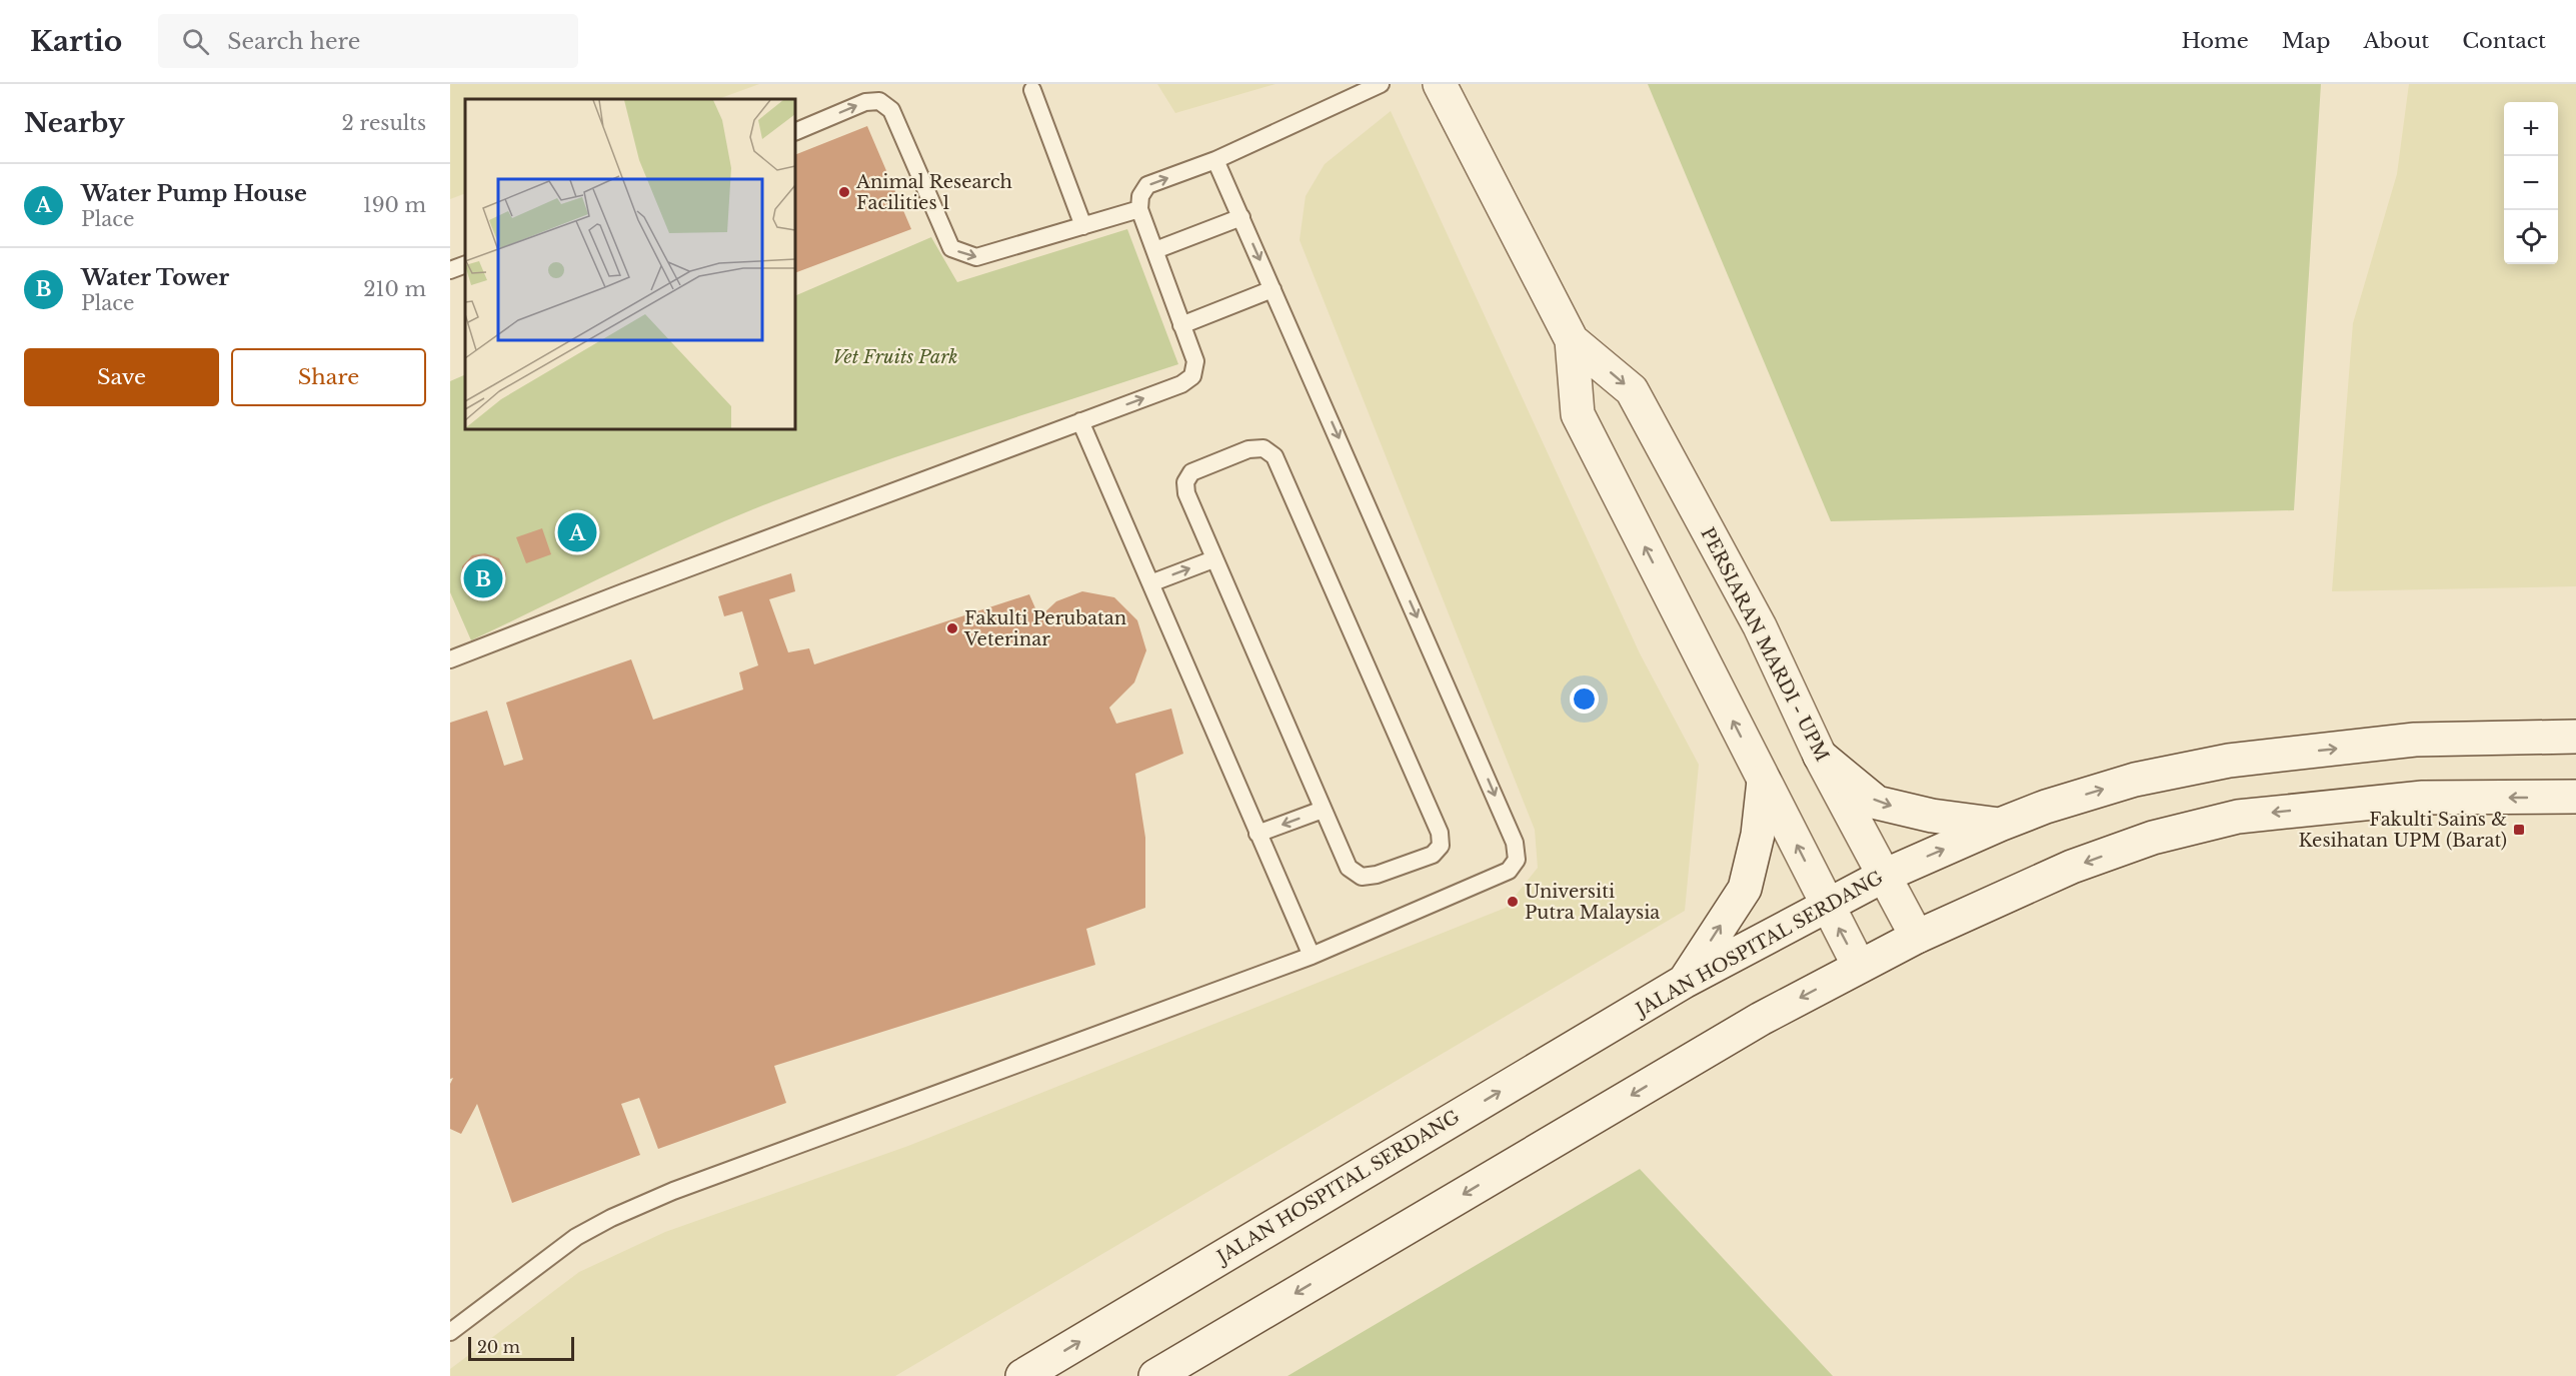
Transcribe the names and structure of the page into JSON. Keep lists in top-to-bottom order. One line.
{"streets":{"main road":["PERSIARAN MARDI - UPM","JALAN HOSPITAL SERDANG"]},"crossings":[["PERSIARAN MARDI - UPM","JALAN HOSPITAL SERDANG"]],"parks":["Vet Fruits Park"],"places":{"other":["Animal Research Facilities 1","Fakulti Perubatan Veterinar","Universiti Putra Malaysia"],"transit":["Fakulti Sains & Kesihatan UPM (Barat)"]},"scale_bar":"20 m","page":{"header":"Kartio","search":"Search here","nav":["Home","Map","About","Contact"],"heading":["Nearby","2 results"],"map_buttons":["+","−"],"list":[{"mark":"A","name":"Water Pump House","note":"Place","value":"190 m"},{"mark":"B","name":"Water Tower","note":"Place","value":"210 m"}],"buttons":["Save","Share"],"pins":["A","B"],"scale":"20 m"}}
